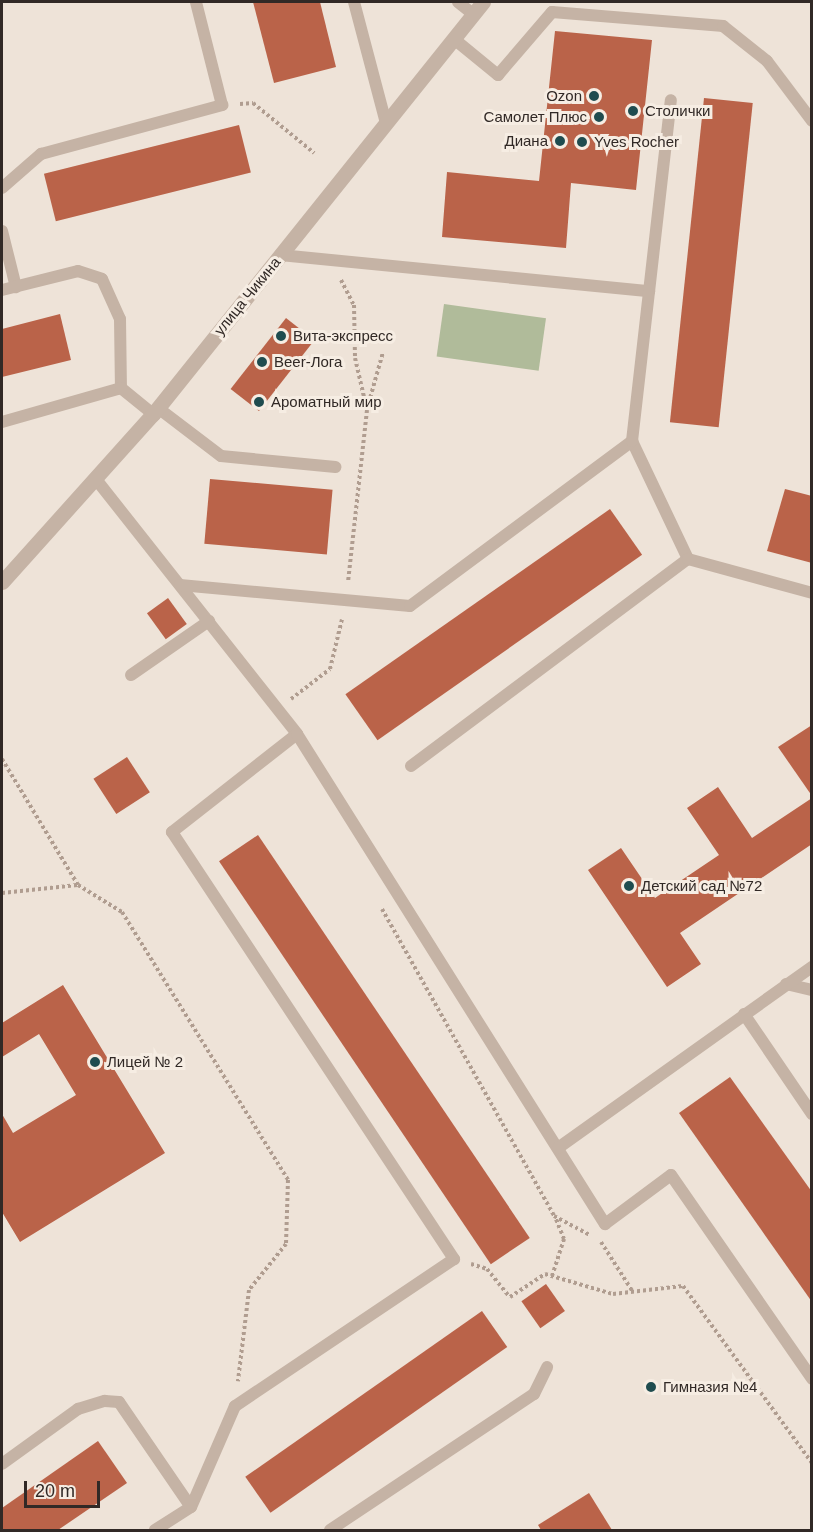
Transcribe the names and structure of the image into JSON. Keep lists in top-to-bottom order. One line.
{"streets":{"street":["улица Чикина"]},"places":["Ozon","Столички","Самолет Плюс","Диана","Yves Rocher","Вита-экспресс","Beer-Лога","Ароматный мир","Детский сад №72","Лицей № 2","Гимназия №4"],"scale_bar":"20 m"}
